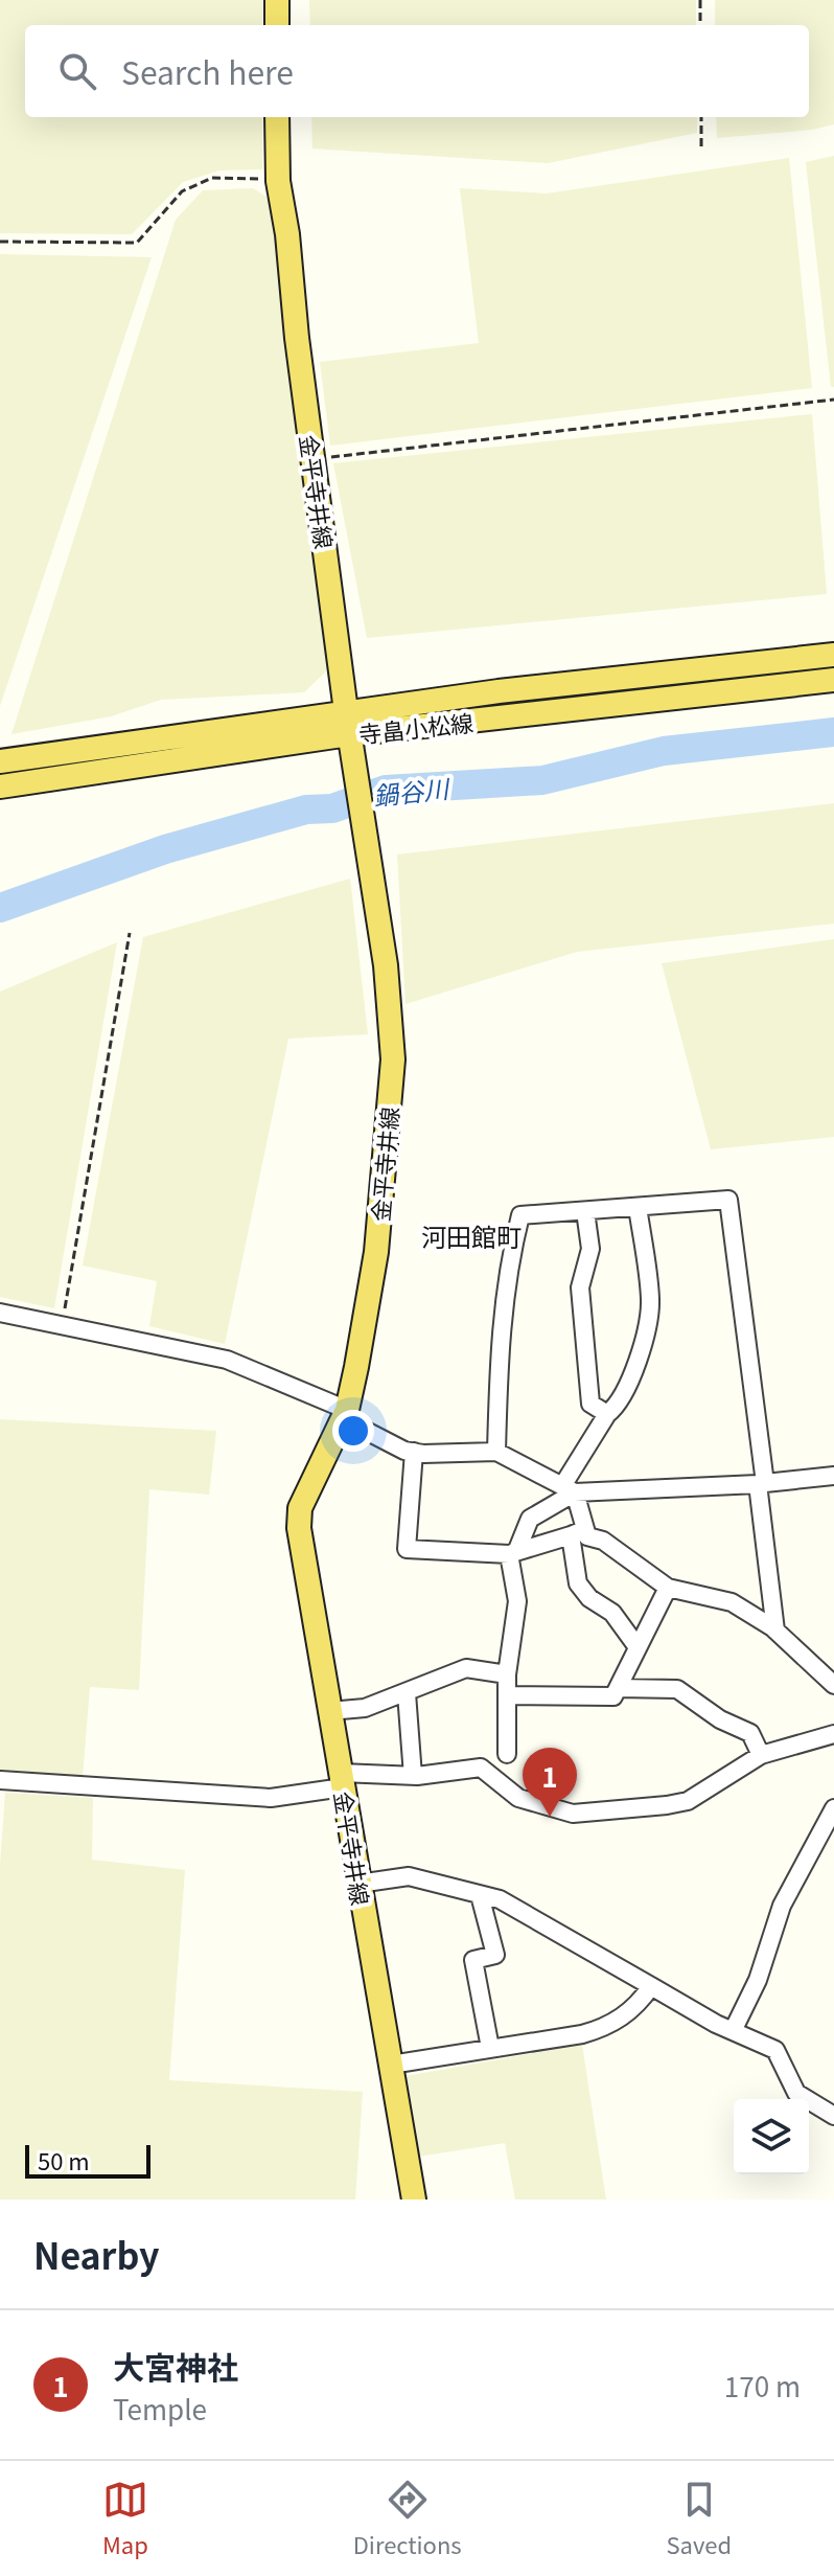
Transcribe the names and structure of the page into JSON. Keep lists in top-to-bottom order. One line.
{"streets":{"main road":["金平寺井線","寺畠小松線"]},"crossings":[["金平寺井線","寺畠小松線"]],"districts":["河田館町"],"water":["鍋谷川"],"scale_bar":"50 m","page":{"search":"Search here","pins":"1","scale":"50 m","heading":"Nearby","list":[{"mark":"1","name":"大宮神社","note":"Temple","value":"170 m"}],"nav":["Map","Directions","Saved"]}}
